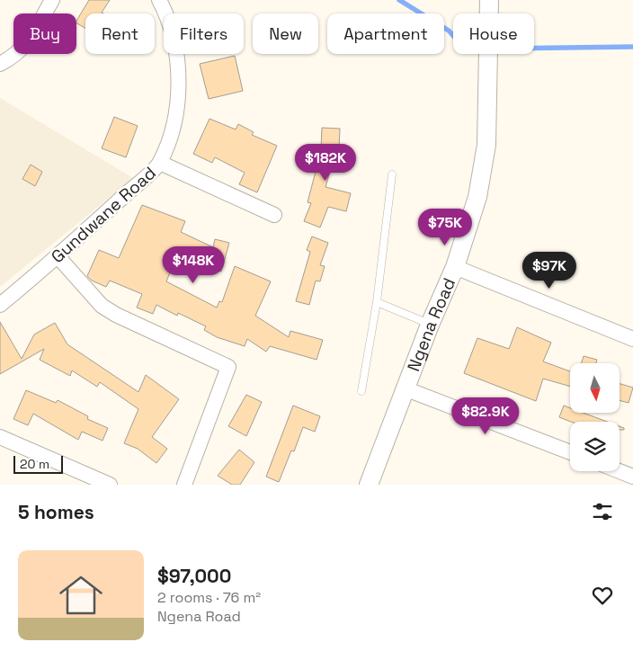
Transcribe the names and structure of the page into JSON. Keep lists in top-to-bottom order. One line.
{"streets":{"street":["Gundwane Road","Ngena Road"]},"scale_bar":"20 m","north":"bottom","page":{"chip":["Buy","Rent","Filters","New","Apartment","House"],"price":["$182K","$75K","$148K","$97K","$82.9K"],"scale":"20 m","heading":"5 homes","list":[{"name":"$97,000","note":"2 rooms · 76 m² · Ngena Road"}]}}
